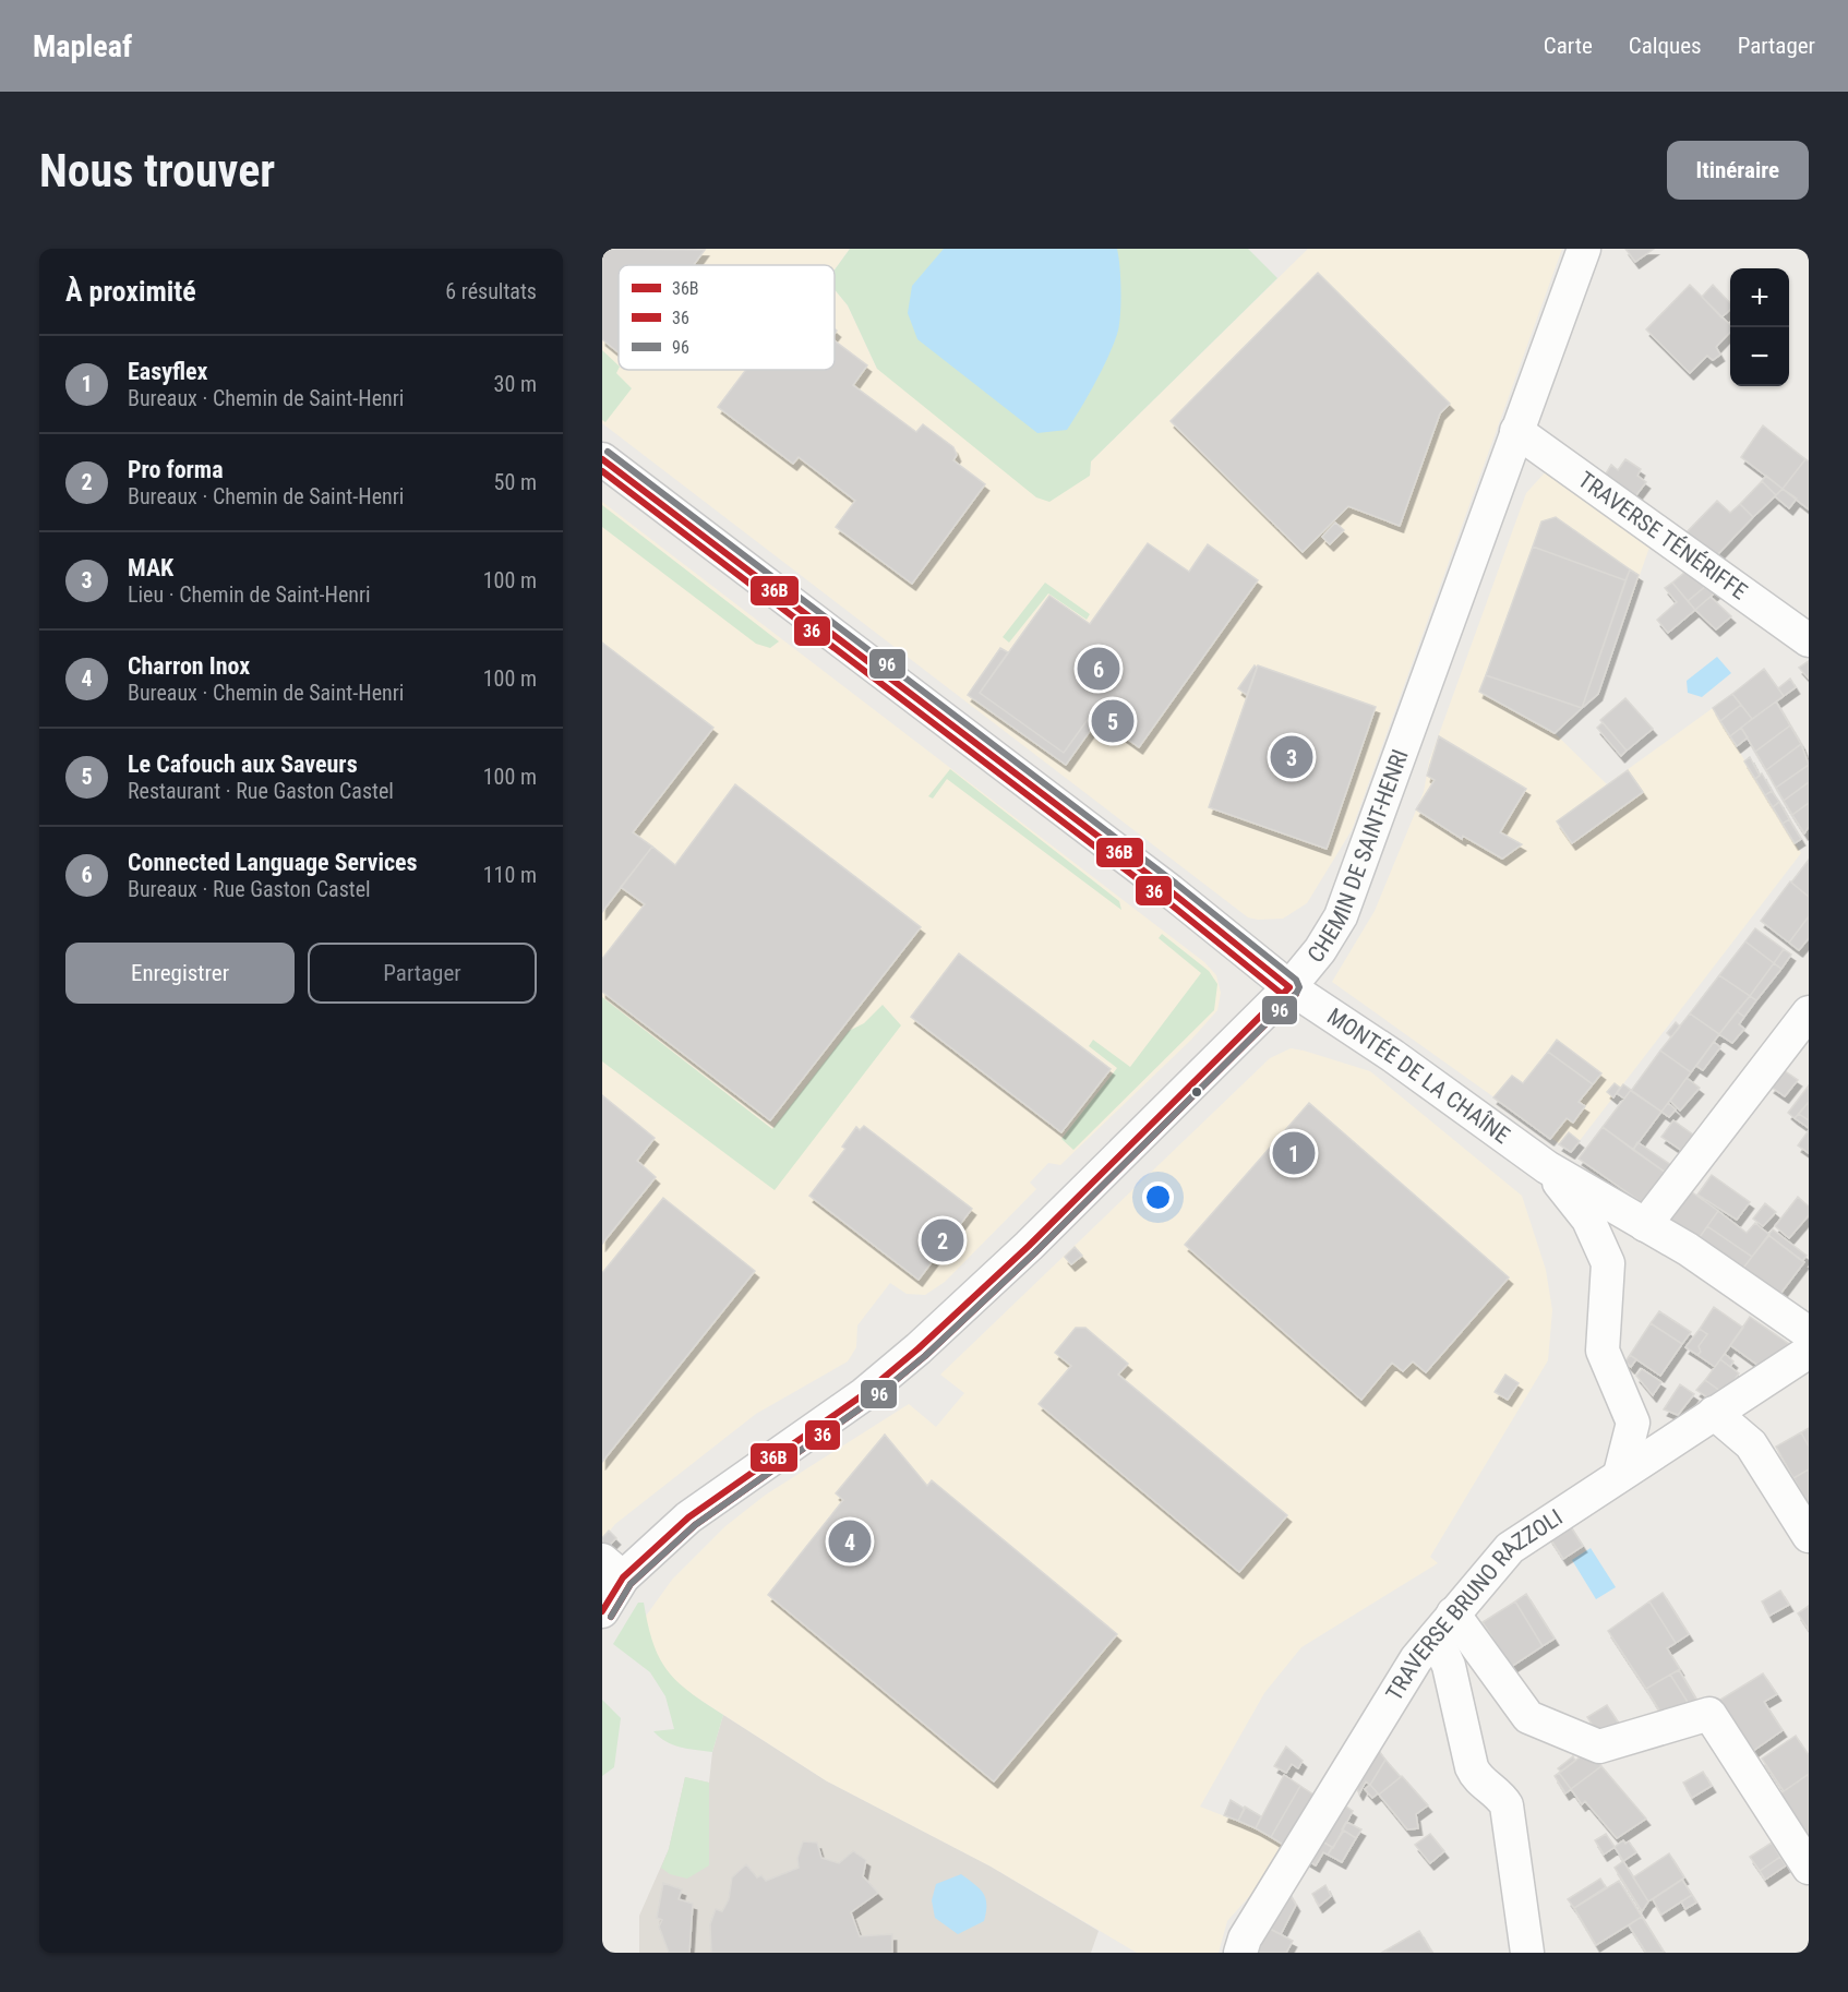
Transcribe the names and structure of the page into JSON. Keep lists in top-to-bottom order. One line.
{"streets":{"street":["TRAVERSE TÉNÉRIFFE","CHEMIN DE SAINT-HENRI","MONTÉE DE LA CHAÎNE","TRAVERSE BRUNO RAZZOLI"]},"crossings":[["TRAVERSE TÉNÉRIFFE","CHEMIN DE SAINT-HENRI"],["CHEMIN DE SAINT-HENRI","MONTÉE DE LA CHAÎNE"],["MONTÉE DE LA CHAÎNE","TRAVERSE BRUNO RAZZOLI"]],"lines":["transit line 96","transit line 36B","transit line 36"],"legend":["36B","36","96"],"page":{"header":"Mapleaf","nav":["Carte","Calques","Partager"],"buttons":["Itinéraire",["Enregistrer","Partager"]],"title":"Nous trouver","heading":["À proximité","6 résultats"],"map_buttons":["+","−"],"list":[{"mark":"1","name":"Easyflex","note":"Bureaux · Chemin de Saint-Henri","value":"30 m"},{"mark":"2","name":"Pro forma","note":"Bureaux · Chemin de Saint-Henri","value":"50 m"},{"mark":"3","name":"MAK","note":"Lieu · Chemin de Saint-Henri","value":"100 m"},{"mark":"4","name":"Charron Inox","note":"Bureaux · Chemin de Saint-Henri","value":"100 m"},{"mark":"5","name":"Le Cafouch aux Saveurs","note":"Restaurant · Rue Gaston Castel","value":"100 m"},{"mark":"6","name":"Connected Language Services","note":"Bureaux · Rue Gaston Castel","value":"110 m"}],"pins":["6","5","3","1","2","4"]}}
